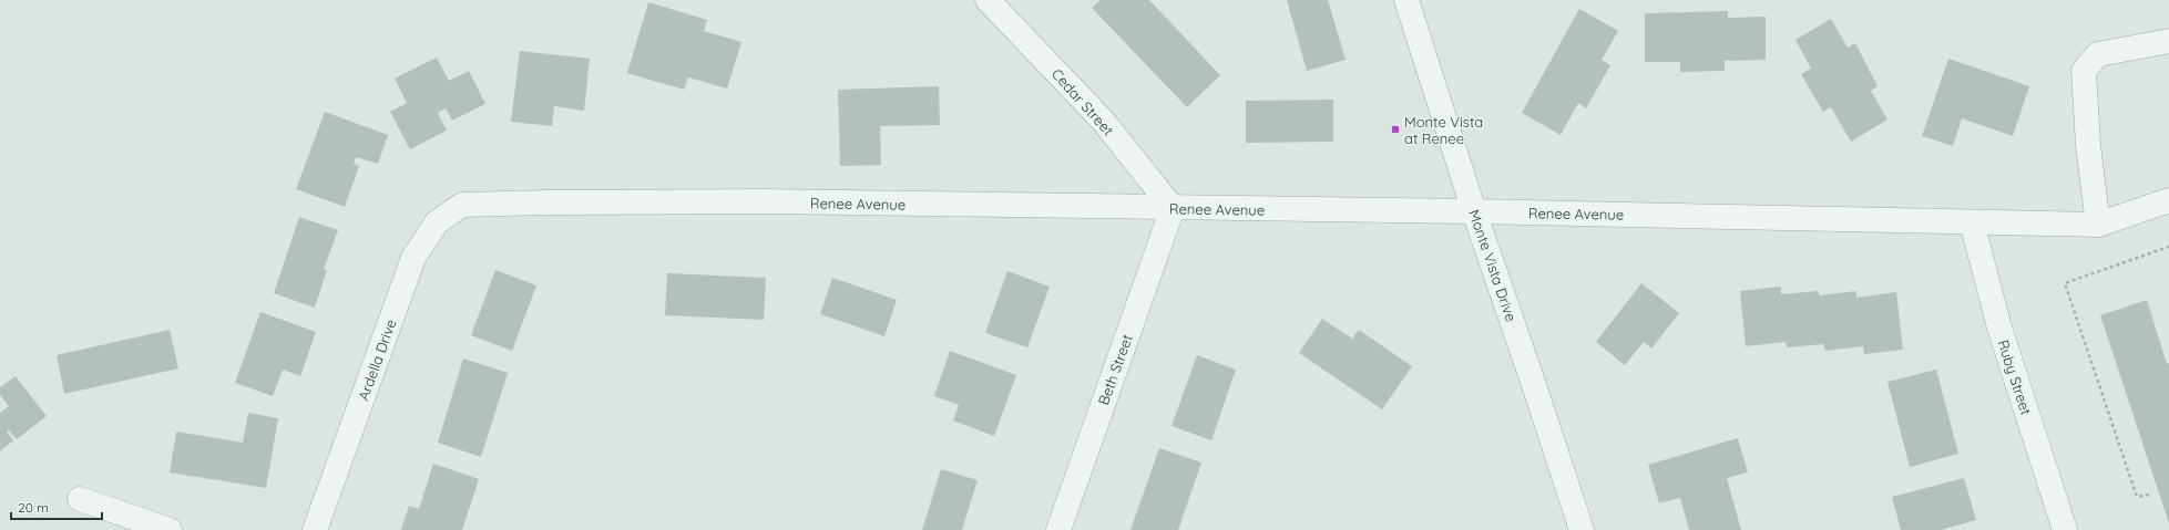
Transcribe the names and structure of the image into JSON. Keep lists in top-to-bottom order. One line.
{"streets":{"street":["Cedar Street","Renee Avenue","Monte Vista Drive","Ardella Drive","Beth Street","Ruby Street"]},"crossings":[["Cedar Street","Renee Avenue"],["Cedar Street","Beth Street"],["Renee Avenue","Monte Vista Drive"],["Renee Avenue","Ardella Drive"],["Renee Avenue","Beth Street"],["Renee Avenue","Ruby Street"]],"places":{"transit":["Monte Vista at Renee"]},"scale_bar":"20 m"}
